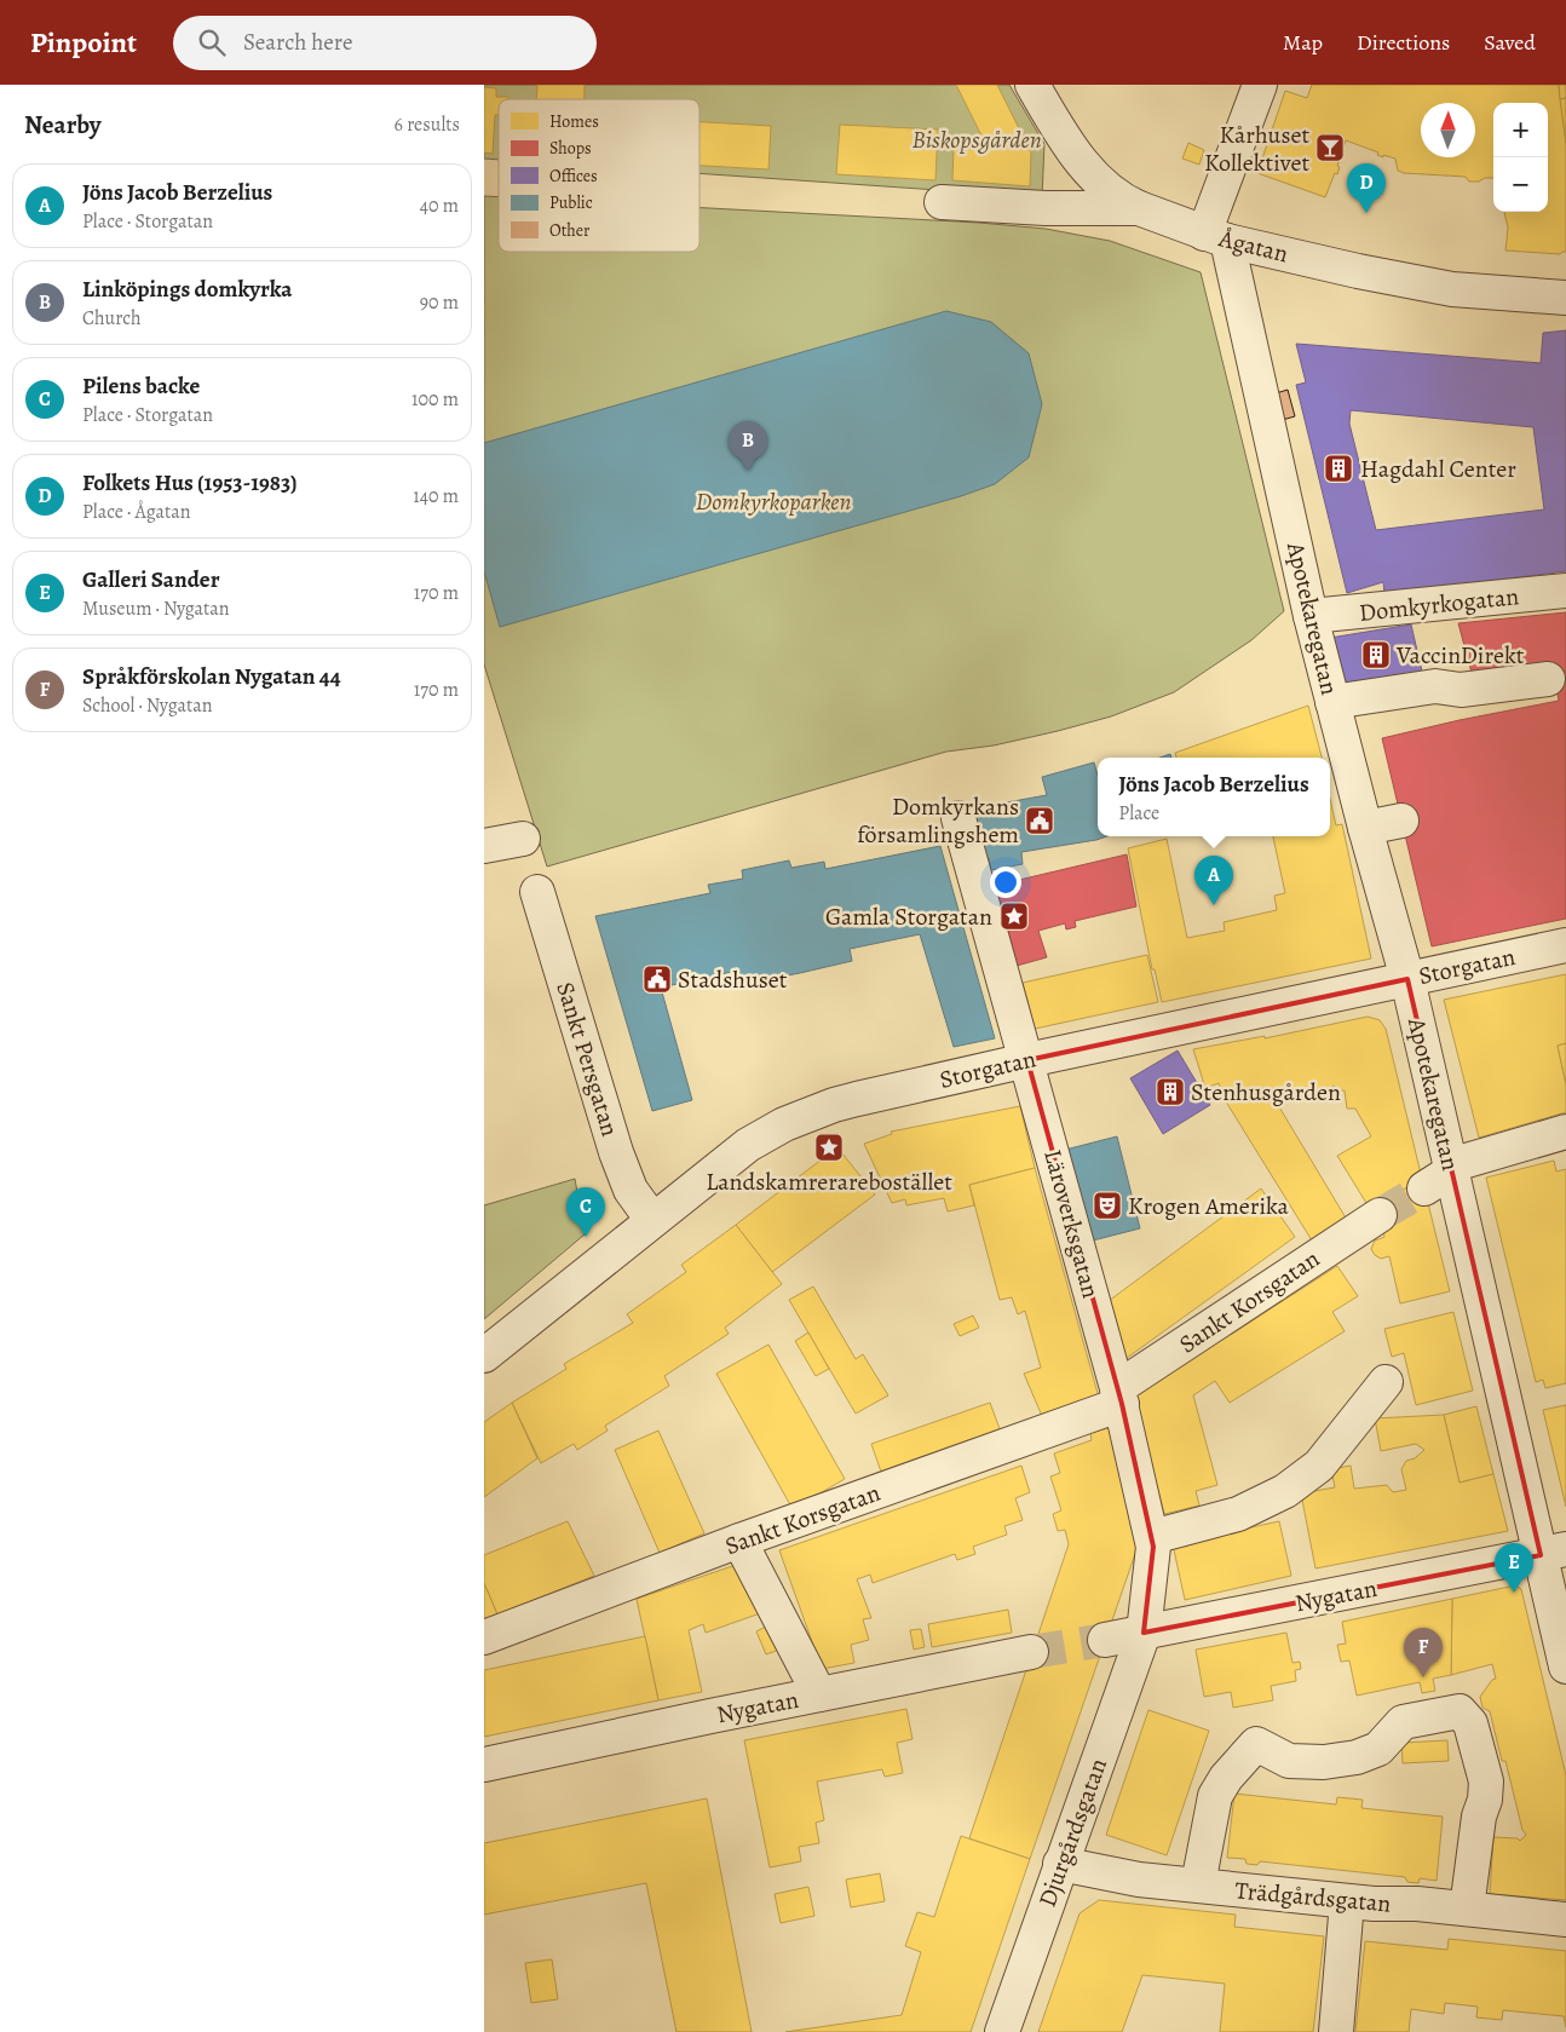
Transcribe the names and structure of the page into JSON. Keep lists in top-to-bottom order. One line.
{"streets":{"street":["Ågatan","Domkyrkogatan","Apotekaregatan","Storgatan","Sankt Persgatan","Läroverksgatan","Sankt Korsgatan","Nygatan","Djurgårdsgatan","Trädgårdsgatan"]},"crossings":[["Ågatan","Apotekaregatan"],["Domkyrkogatan","Apotekaregatan"],["Apotekaregatan","Storgatan"],["Apotekaregatan","Nygatan"],["Storgatan","Sankt Persgatan"],["Storgatan","Läroverksgatan"],["Läroverksgatan","Sankt Korsgatan"],["Läroverksgatan","Nygatan"],["Läroverksgatan","Djurgårdsgatan"],["Nygatan","Djurgårdsgatan"],["Djurgårdsgatan","Trädgårdsgatan"]],"parks":["Biskopsgården","Domkyrkoparken"],"places":{"bar":["Kårhuset Kollektivet"],"building":["Hagdahl Center","VaccinDirekt","Stenhusgården"],"public building":["Domkyrkans församlingshem","Stadshuset"],"place":["Gamla Storgatan","Landskamrerarebostället"],"theatre":["Krogen Amerika"]},"legend":["Homes","Shops","Offices","Public","Other"],"north":"top","page":{"header":"Pinpoint","search":"Search here","nav":["Map","Directions","Saved"],"heading":["Nearby","6 results"],"map_buttons":["+","−"],"list":[{"mark":"A","name":"Jöns Jacob Berzelius","note":"Place · Storgatan","value":"40 m"},{"mark":"B","name":"Linköpings domkyrka","note":"Church","value":"90 m"},{"mark":"C","name":"Pilens backe","note":"Place · Storgatan","value":"100 m"},{"mark":"D","name":"Folkets Hus (1953-1983)","note":"Place · Ågatan","value":"140 m"},{"mark":"E","name":"Galleri Sander","note":"Museum · Nygatan","value":"170 m"},{"mark":"F","name":"Språkförskolan Nygatan 44","note":"School · Nygatan","value":"170 m"}],"pins":["D","B","A","C","E","F"],"popup":["Jöns Jacob Berzelius","Place"]}}
